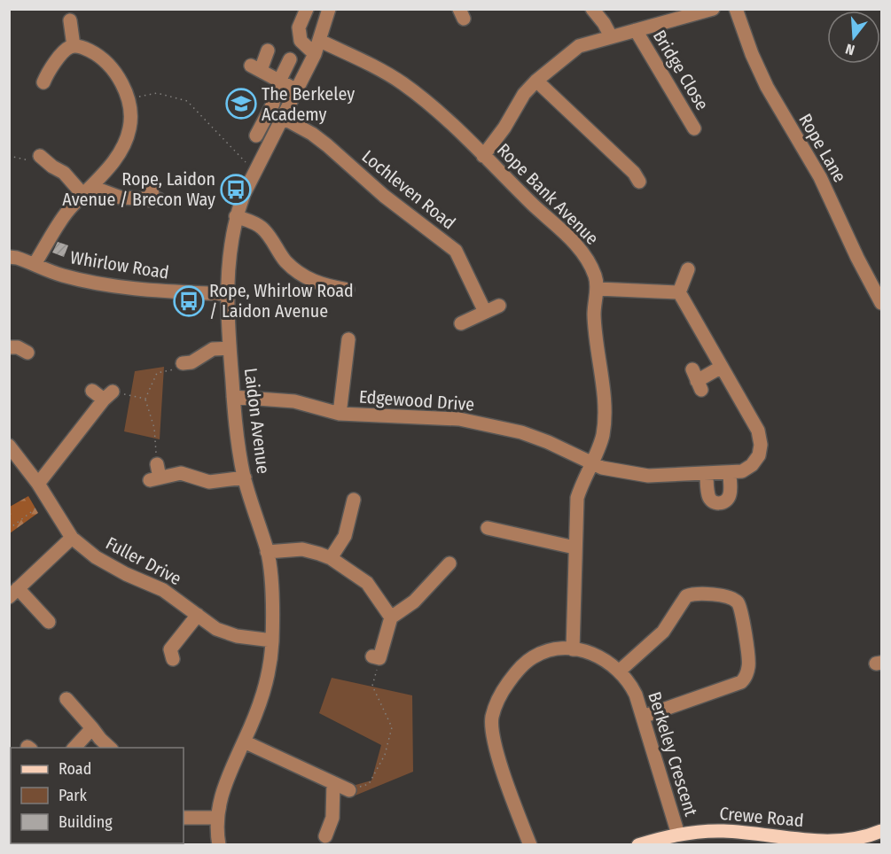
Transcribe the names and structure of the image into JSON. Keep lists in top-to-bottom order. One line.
{"streets":{"main road":["Crewe Road"],"street":["Bridge Close","Rope Lane","Lochleven Road","Rope Bank Avenue","Whirlow Road","Edgewood Drive","Laidon Avenue","Fuller Drive","Berkeley Crescent"]},"crossings":[["Lochleven Road","Laidon Avenue"],["Rope Bank Avenue","Edgewood Drive"],["Rope Bank Avenue","Laidon Avenue"],["Rope Bank Avenue","Berkeley Crescent"],["Whirlow Road","Laidon Avenue"],["Edgewood Drive","Laidon Avenue"],["Laidon Avenue","Fuller Drive"],["Berkeley Crescent","Crewe Road"]],"places":{"school or university":["The Berkeley Academy"],"bus stop":["Rope, Laidon Avenue / Brecon Way","Rope, Whirlow Road / Laidon Avenue"]},"legend":["Road","Park","Building"],"north":"bottom"}
